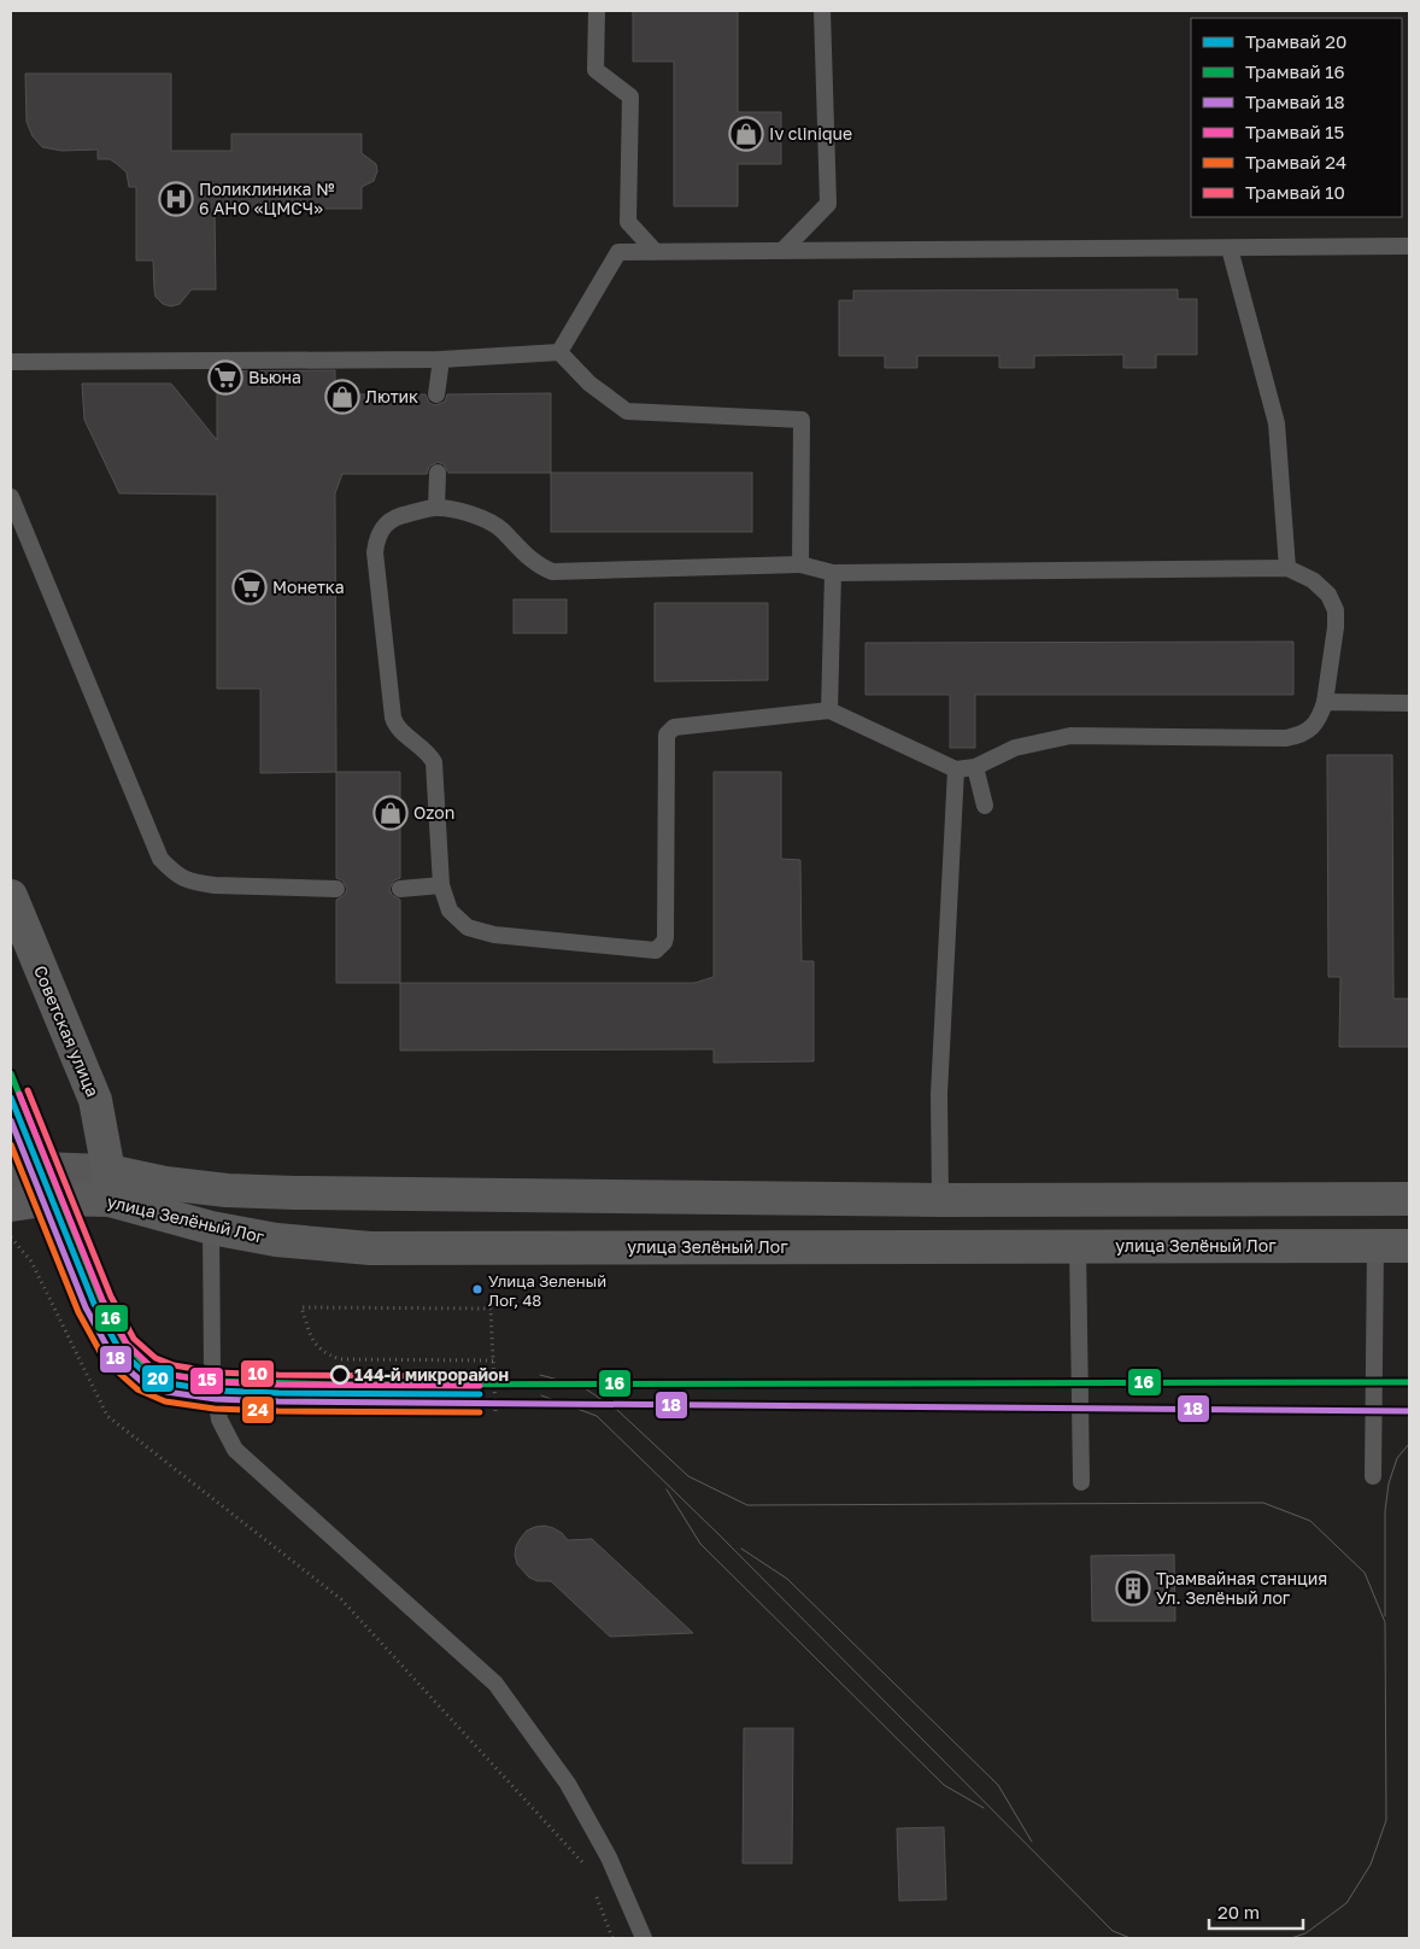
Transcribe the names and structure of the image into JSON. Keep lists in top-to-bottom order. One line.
{"streets":{"main road":["Советская улица","улица Зелёный Лог"]},"crossings":[["Советская улица","улица Зелёный Лог"]],"places":{"shop":["Iv clinique","Лютик","Ozon"],"hospital":["Поликлиника № 6 АНО «ЦМСЧ»"],"supermarket":["Вьюна","Монетка"],"other":["Улица Зеленый Лог, 48","144-й микрорайон"],"building":["Трамвайная станция Ул. Зелёный лог"]},"lines":["tram line 16","tram line 10","tram line 15","tram line 20","tram line 18","tram line 24"],"legend":["Трамвай 20","Трамвай 16","Трамвай 18","Трамвай 15","Трамвай 24","Трамвай 10"],"scale_bar":"20 m"}
